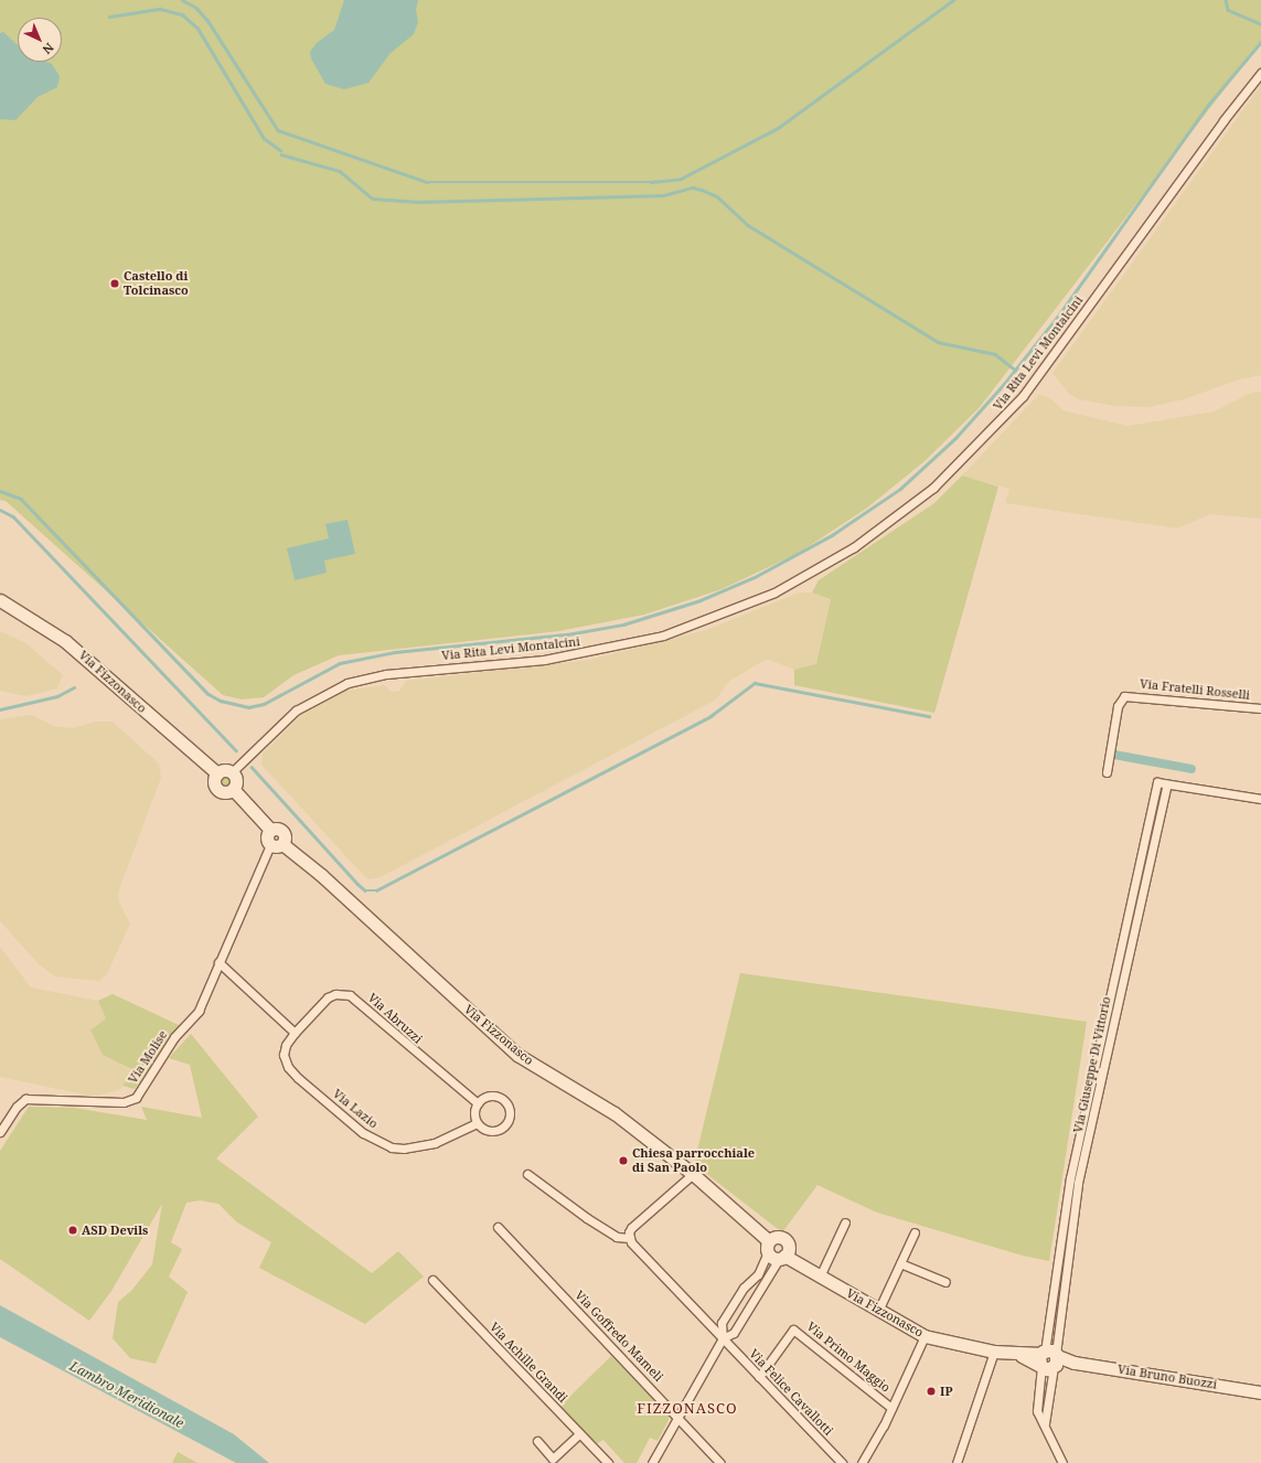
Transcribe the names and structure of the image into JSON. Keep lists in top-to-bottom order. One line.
{"streets":{"main road":["Via Fizzonasco","Via Bruno Buozzi"],"street":["Via Rita Levi Montalcini","Via Fratelli Rosselli","Via Abruzzi","Via Molise","Via Giuseppe Di Vittorio","Via Lazio","Via Goffredo Mameli","Via Primo Maggio","Via Achille Grandi","Via Felice Cavallotti"]},"crossings":[["Via Rita Levi Montalcini","Via Fizzonasco"],["Via Fizzonasco","Via Molise"],["Via Fizzonasco","Via Giuseppe Di Vittorio"],["Via Fizzonasco","Via Bruno Buozzi"],["Via Abruzzi","Via Lazio"],["Via Giuseppe Di Vittorio","Via Bruno Buozzi"],["Via Primo Maggio","Via Felice Cavallotti"]],"districts":["FIZZONASCO"],"water":["Lambro Meridionale"],"places":["Castello di Tolcinasco","Chiesa parrocchiale di San Paolo","ASD Devils","IP"],"north":"bottom right"}
